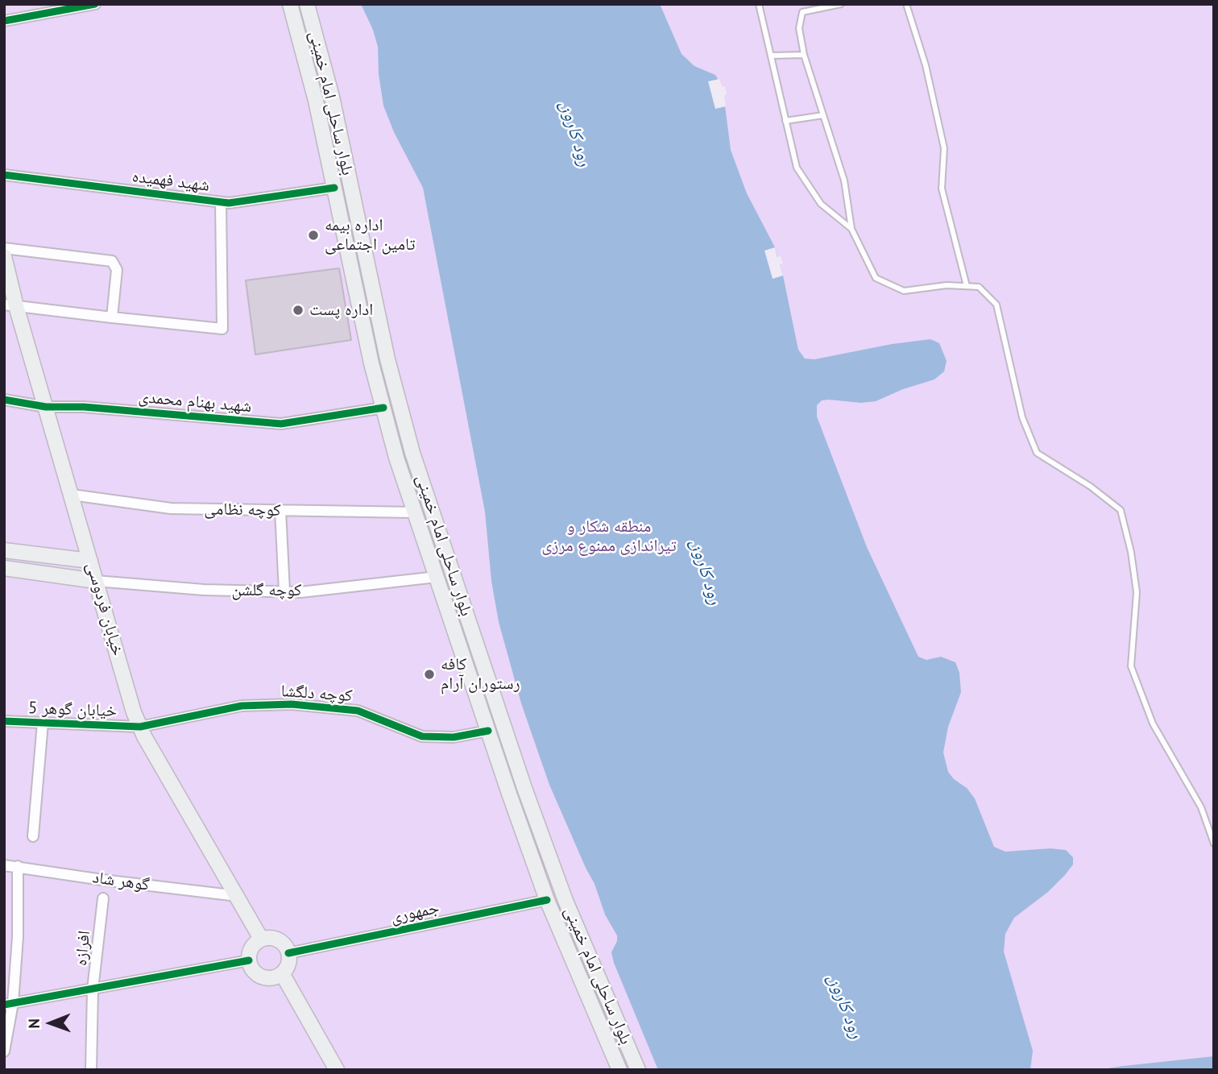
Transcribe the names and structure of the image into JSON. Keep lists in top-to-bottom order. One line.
{"streets":{"main road":["بلوار ساحلی امام خمینی","خیابان فردوسی"],"street":["شهید فهمیده","شهید بهنام محمدی","کوچه نظامی","کوچه گلشن","کوچه دلگشا","خیابان گوهر 5","گوهر شاد","جمهوری","افرازه"]},"crossings":[["بلوار ساحلی امام خمینی","شهید فهمیده"],["بلوار ساحلی امام خمینی","شهید بهنام محمدی"],["بلوار ساحلی امام خمینی","کوچه نظامی"],["بلوار ساحلی امام خمینی","کوچه گلشن"],["بلوار ساحلی امام خمینی","کوچه دلگشا"],["بلوار ساحلی امام خمینی","جمهوری"],["شهید بهنام محمدی","خیابان فردوسی"],["کوچه نظامی","خیابان فردوسی"],["کوچه گلشن","خیابان فردوسی"],["خیابان فردوسی","کوچه دلگشا"],["خیابان فردوسی","خیابان گوهر 5"],["خیابان فردوسی","گوهر شاد"],["خیابان فردوسی","جمهوری"],["کوچه دلگشا","خیابان گوهر 5"]],"water":["رود کارون"],"parks":["منطقه شکار و تیراندازی ممنوع مرزی"],"places":["اداره بیمه تامین اجتماعی","اداره پست","کافه رستوران آرام"],"north":"left"}
